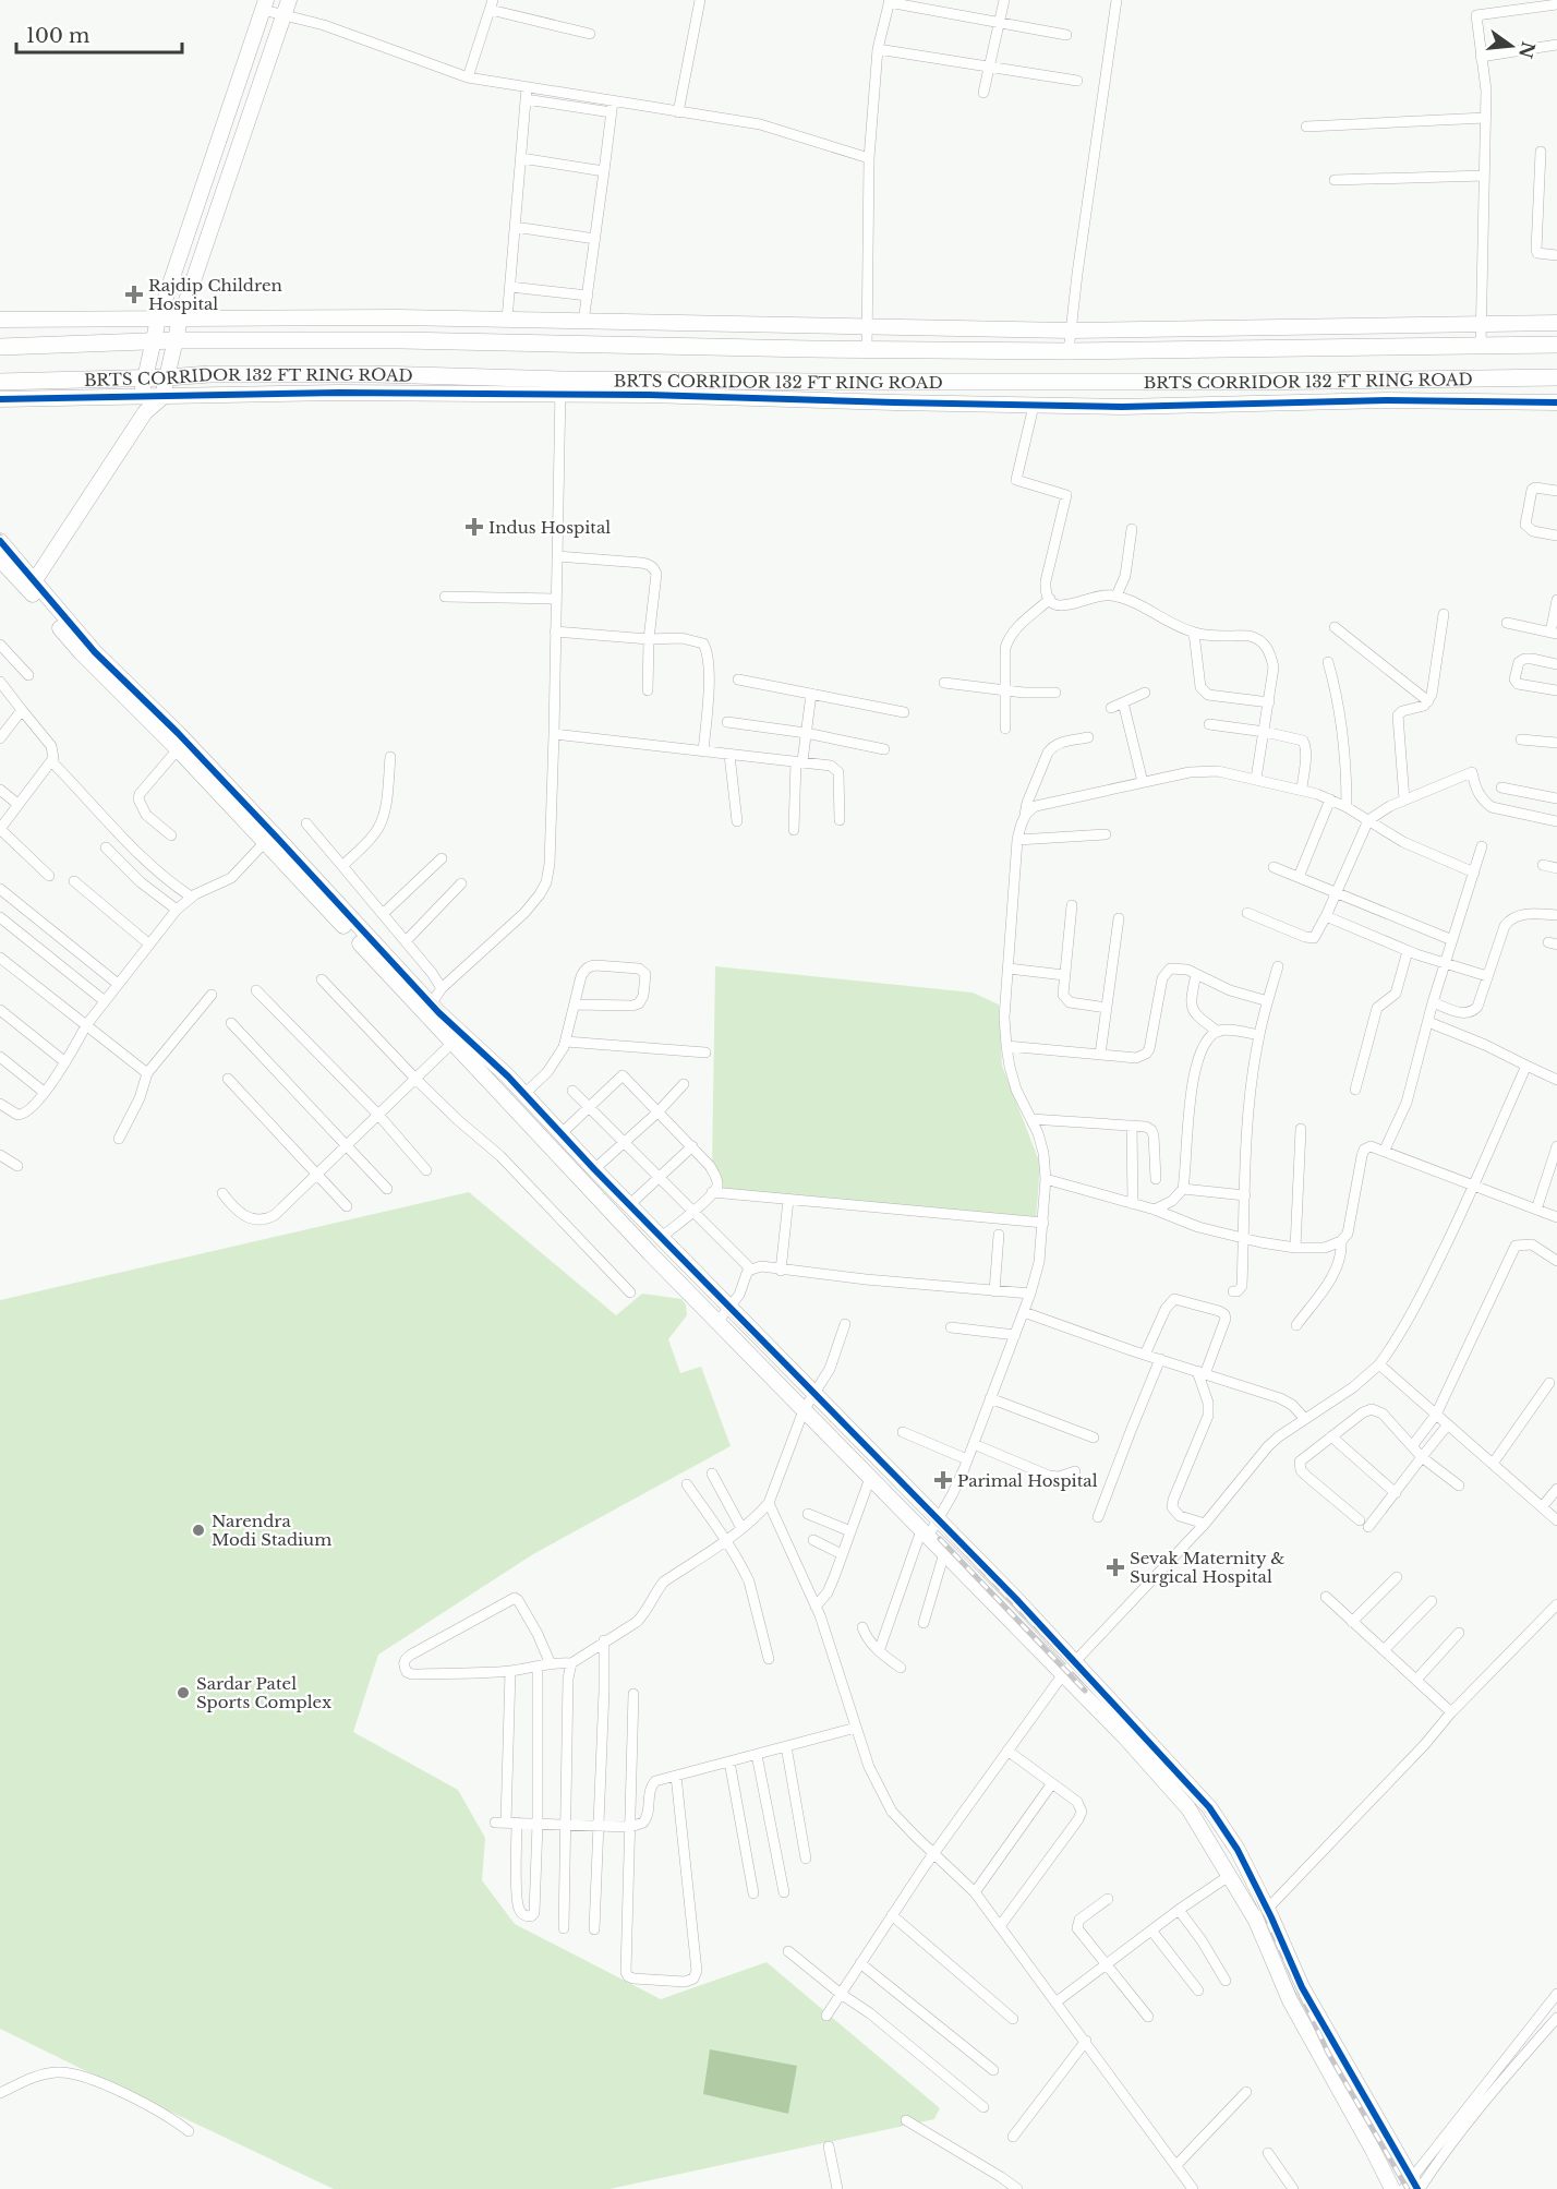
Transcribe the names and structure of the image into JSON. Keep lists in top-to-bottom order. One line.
{"streets":{"main road":["BRTS CORRIDOR 132 FT RING ROAD"]},"places":{"health":["Rajdip Children Hospital","Indus Hospital","Parimal Hospital","Sevak Maternity & Surgical Hospital"],"other":["Narendra Modi Stadium","Sardar Patel Sports Complex"]},"scale_bar":"100 m","north":"right"}
